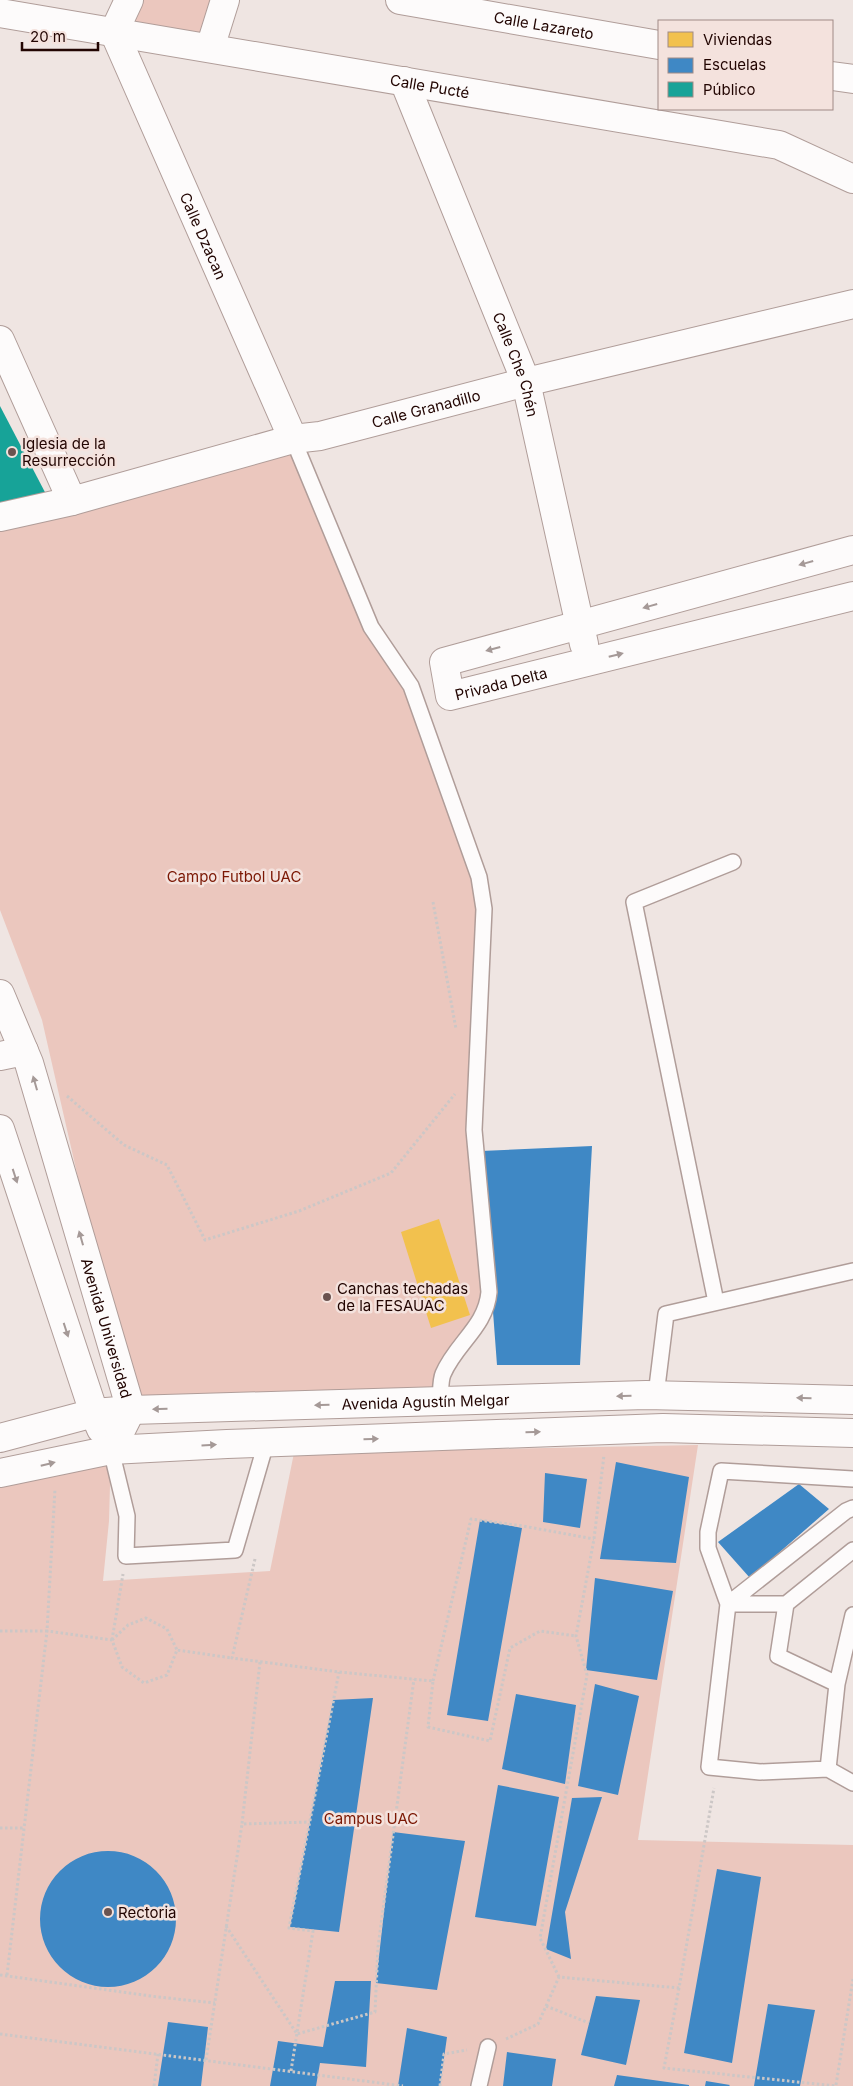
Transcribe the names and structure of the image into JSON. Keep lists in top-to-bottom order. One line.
{"streets":{"street":["Calle Lazareto","Calle Pucté","Calle Dzacan","Calle Che Chén","Calle Granadillo","Privada Delta","Avenida Universidad","Avenida Agustín Melgar"]},"crossings":[["Calle Pucté","Calle Dzacan"],["Calle Pucté","Calle Che Chén"],["Calle Dzacan","Calle Granadillo"],["Calle Che Chén","Calle Granadillo"],["Calle Che Chén","Privada Delta"],["Avenida Universidad","Avenida Agustín Melgar"]],"parks":["Campo Futbol UAC","Campus UAC"],"places":["Iglesia de la Resurrección","Canchas techadas de la FESAUAC","Rectoria"],"legend":["Viviendas","Escuelas","Público"],"scale_bar":"20 m"}
